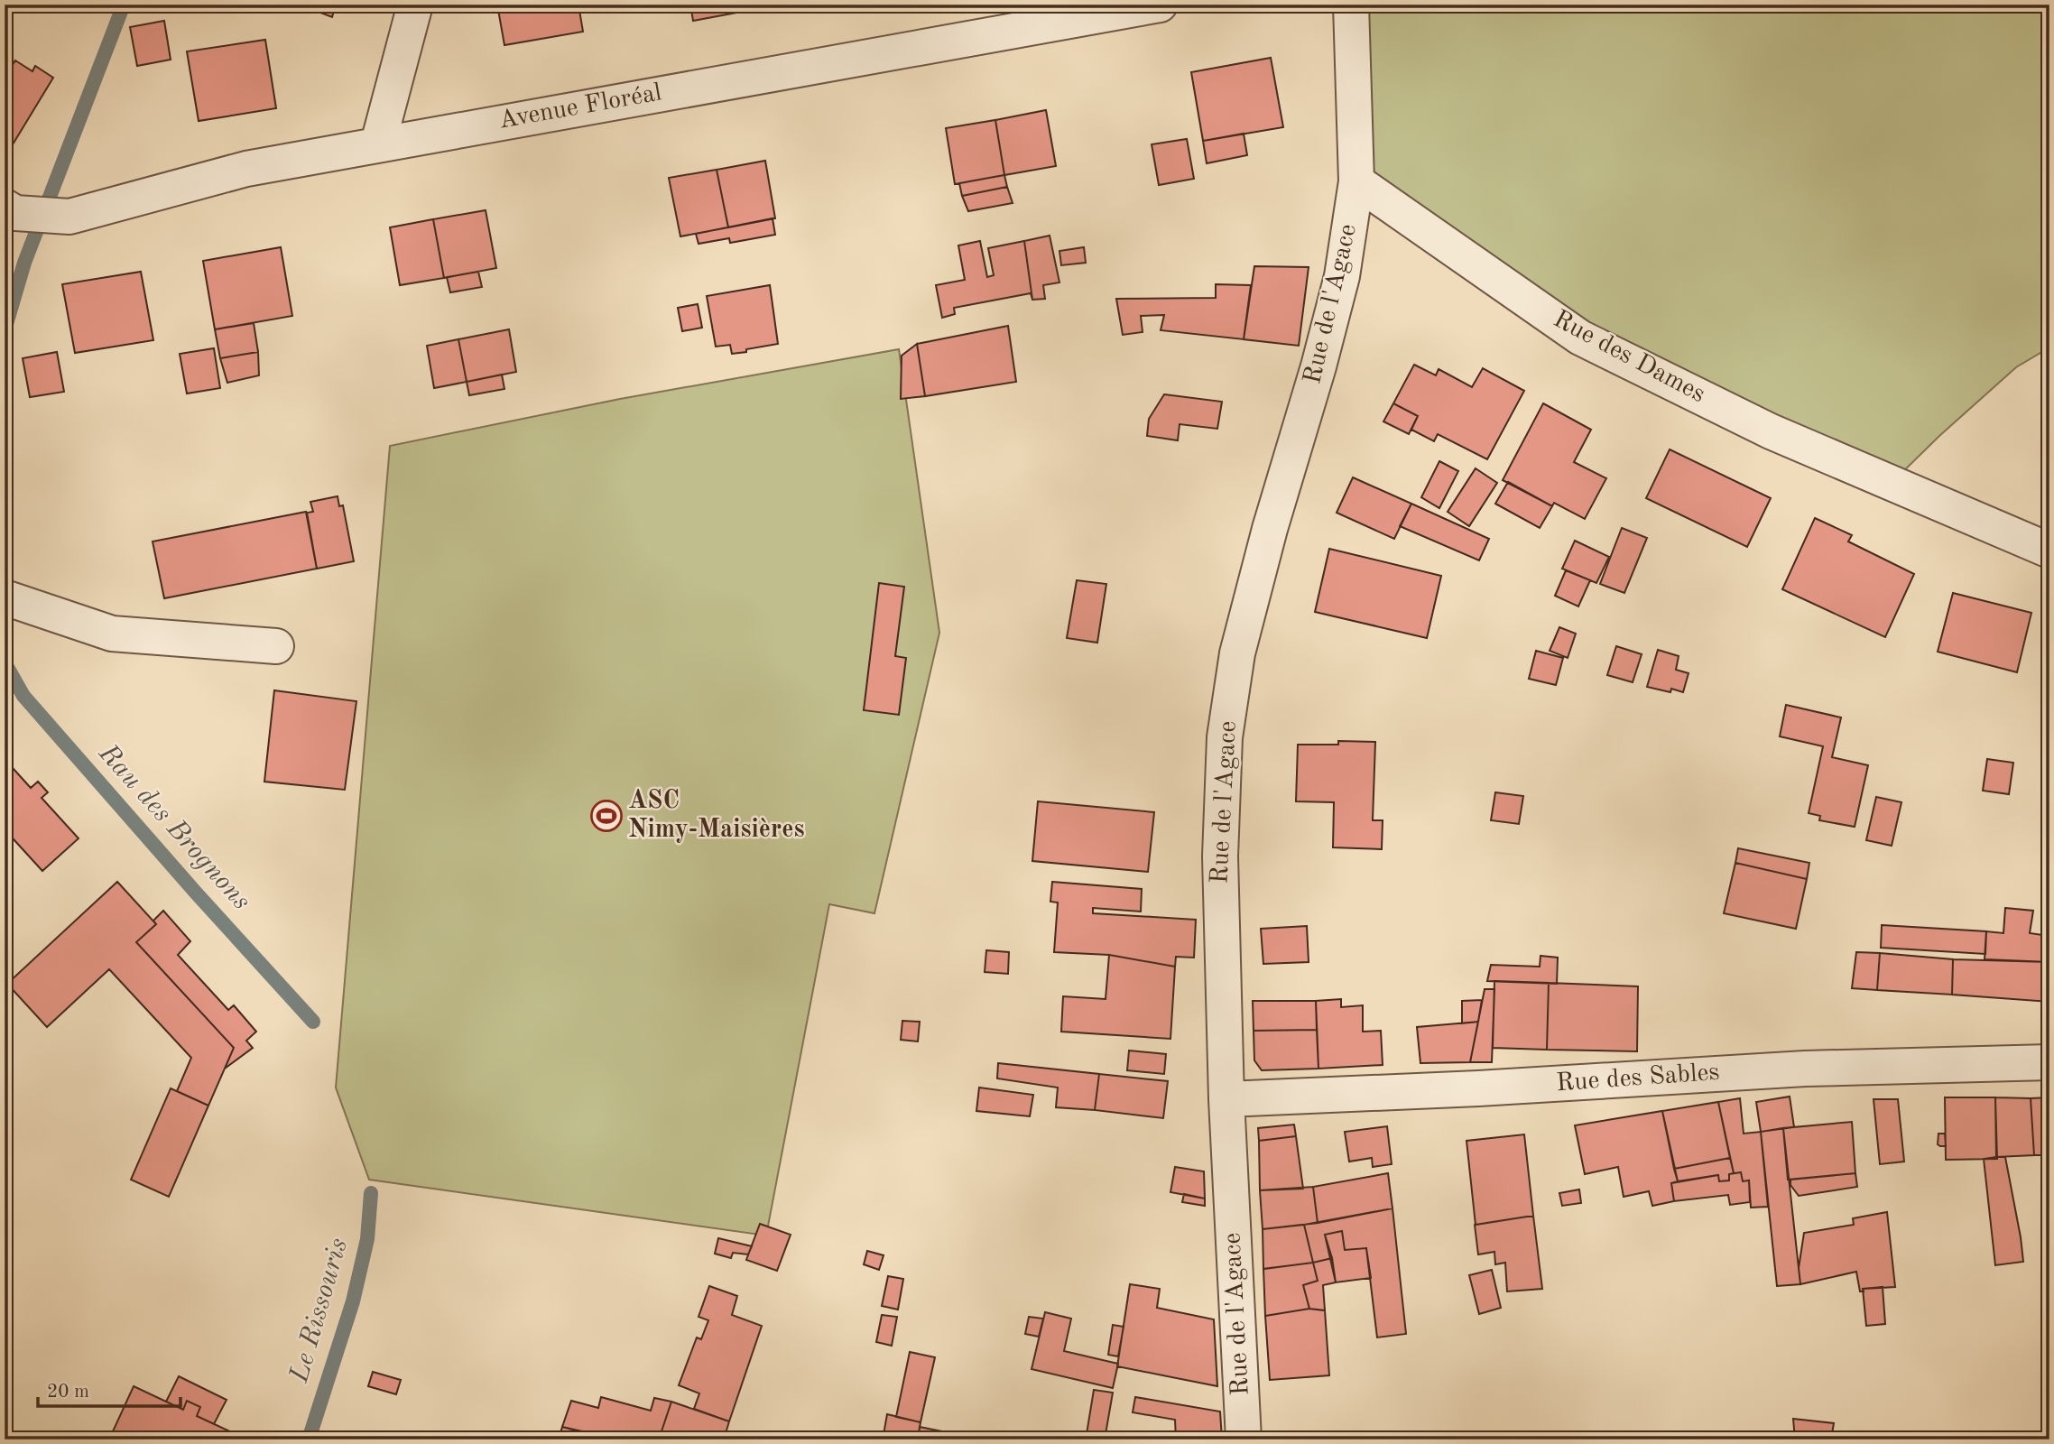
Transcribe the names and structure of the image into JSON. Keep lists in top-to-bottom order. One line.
{"streets":{"street":["Avenue Floréal","Rue de l'Agace","Rue des Dames","Rue des Sables"]},"crossings":[["Rue de l'Agace","Rue des Dames"],["Rue de l'Agace","Rue des Sables"]],"water":["Rau des Brognons","Le Rissouris"],"places":{"sports":["ASC Nimy-Maisières"]},"scale_bar":"20 m"}
